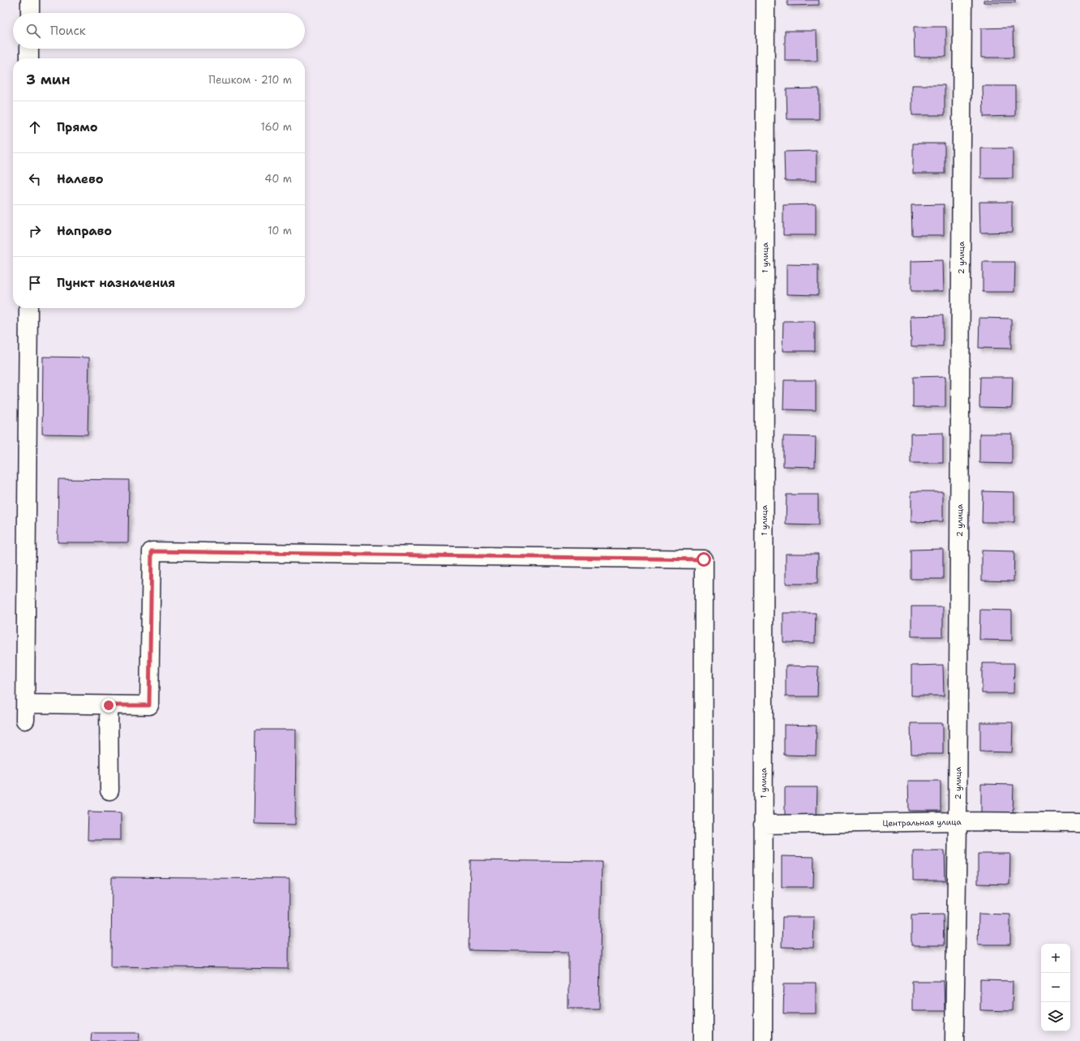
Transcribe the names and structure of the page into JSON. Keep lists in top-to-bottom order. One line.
{"streets":{"street":["1 улица","2 улица","Центральная улица"]},"crossings":[["1 улица","Центральная улица"],["2 улица","Центральная улица"]],"page":{"search":"Поиск","heading":["3 мин","Пешком · 210 m"],"list":[["Прямо","160 m"],["Налево","40 m"],["Направо","10 m"],"Пункт назначения"],"map_buttons":["+","−"]}}
